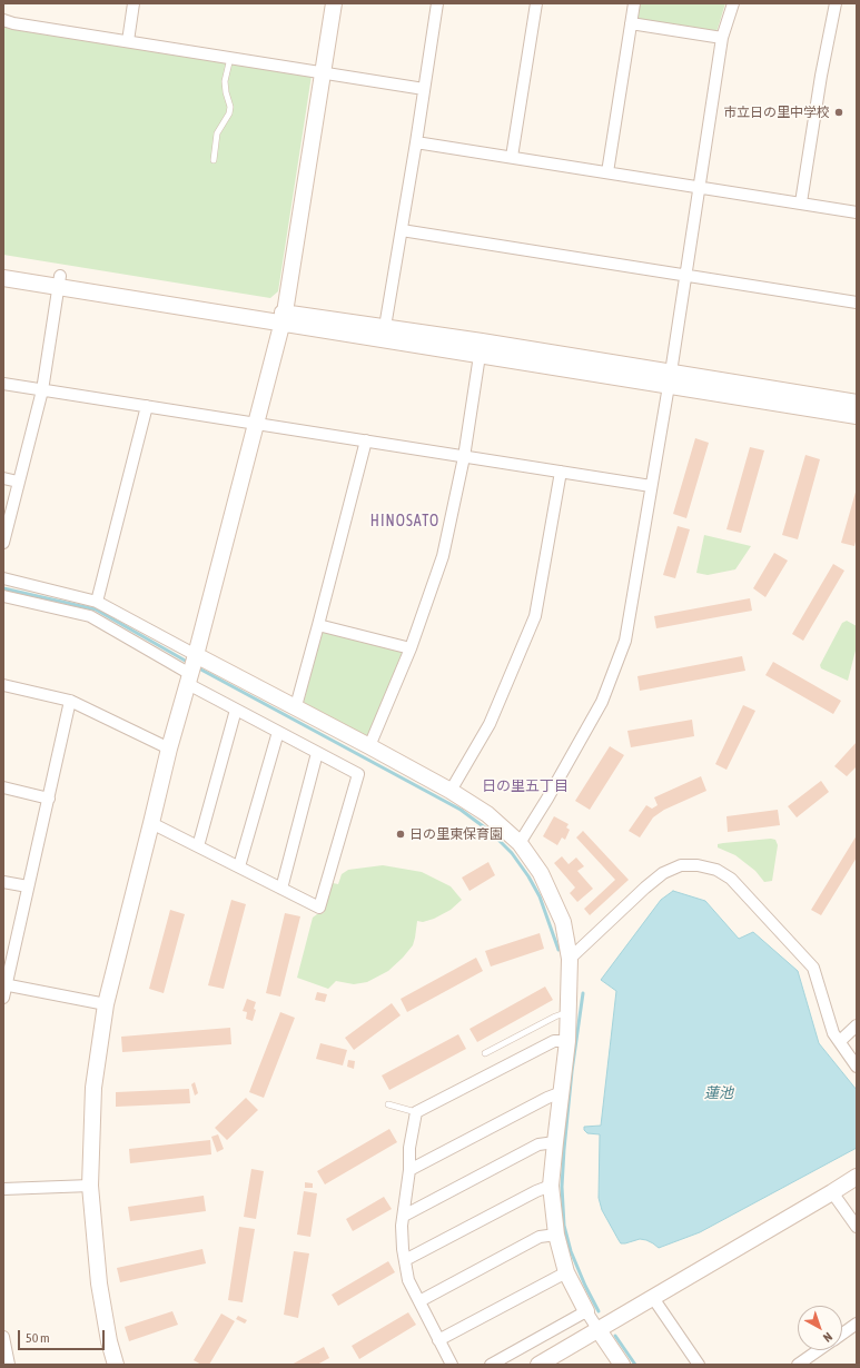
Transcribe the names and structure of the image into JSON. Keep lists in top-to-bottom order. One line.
{"districts":["HINOSATO","日の里五丁目"],"water":["蓮池"],"places":["市立日の里中学校","日の里東保育園"],"scale_bar":"50 m","north":"bottom right"}
